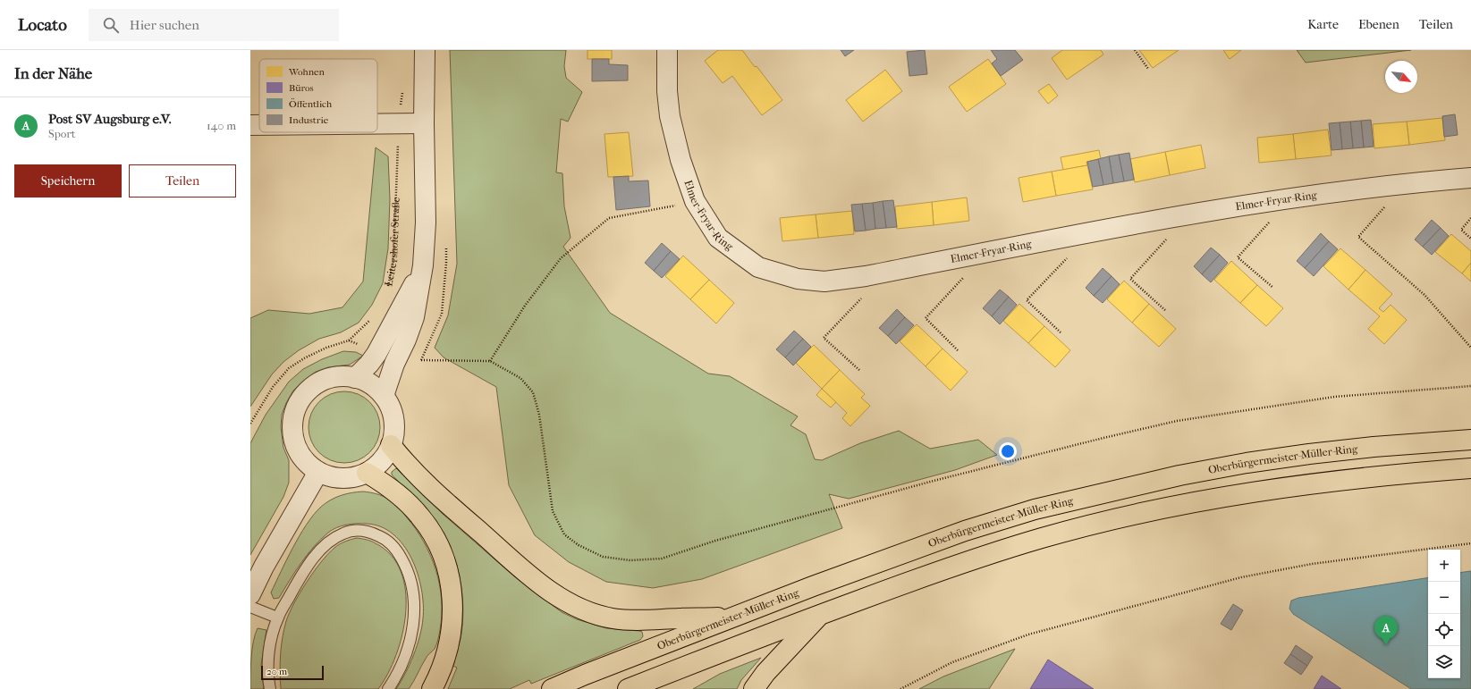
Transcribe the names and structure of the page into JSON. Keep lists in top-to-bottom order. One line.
{"streets":{"highway":["Oberbürgermeister-Müller-Ring"],"street":["Elmer-Fryar-Ring"],"path":["Leitershofer Straße"]},"legend":["Wohnen","Büros","Öffentlich","Industrie"],"scale_bar":"20 m","north":"bottom right","page":{"header":"Locato","search":"Hier suchen","nav":["Karte","Ebenen","Teilen"],"heading":"In der Nähe","list":[{"mark":"A","name":"Post SV Augsburg e.V.","note":"Sport","value":"140 m"}],"buttons":["Speichern","Teilen"],"map_buttons":["+","−"],"pins":"A","scale":"20 m"}}
